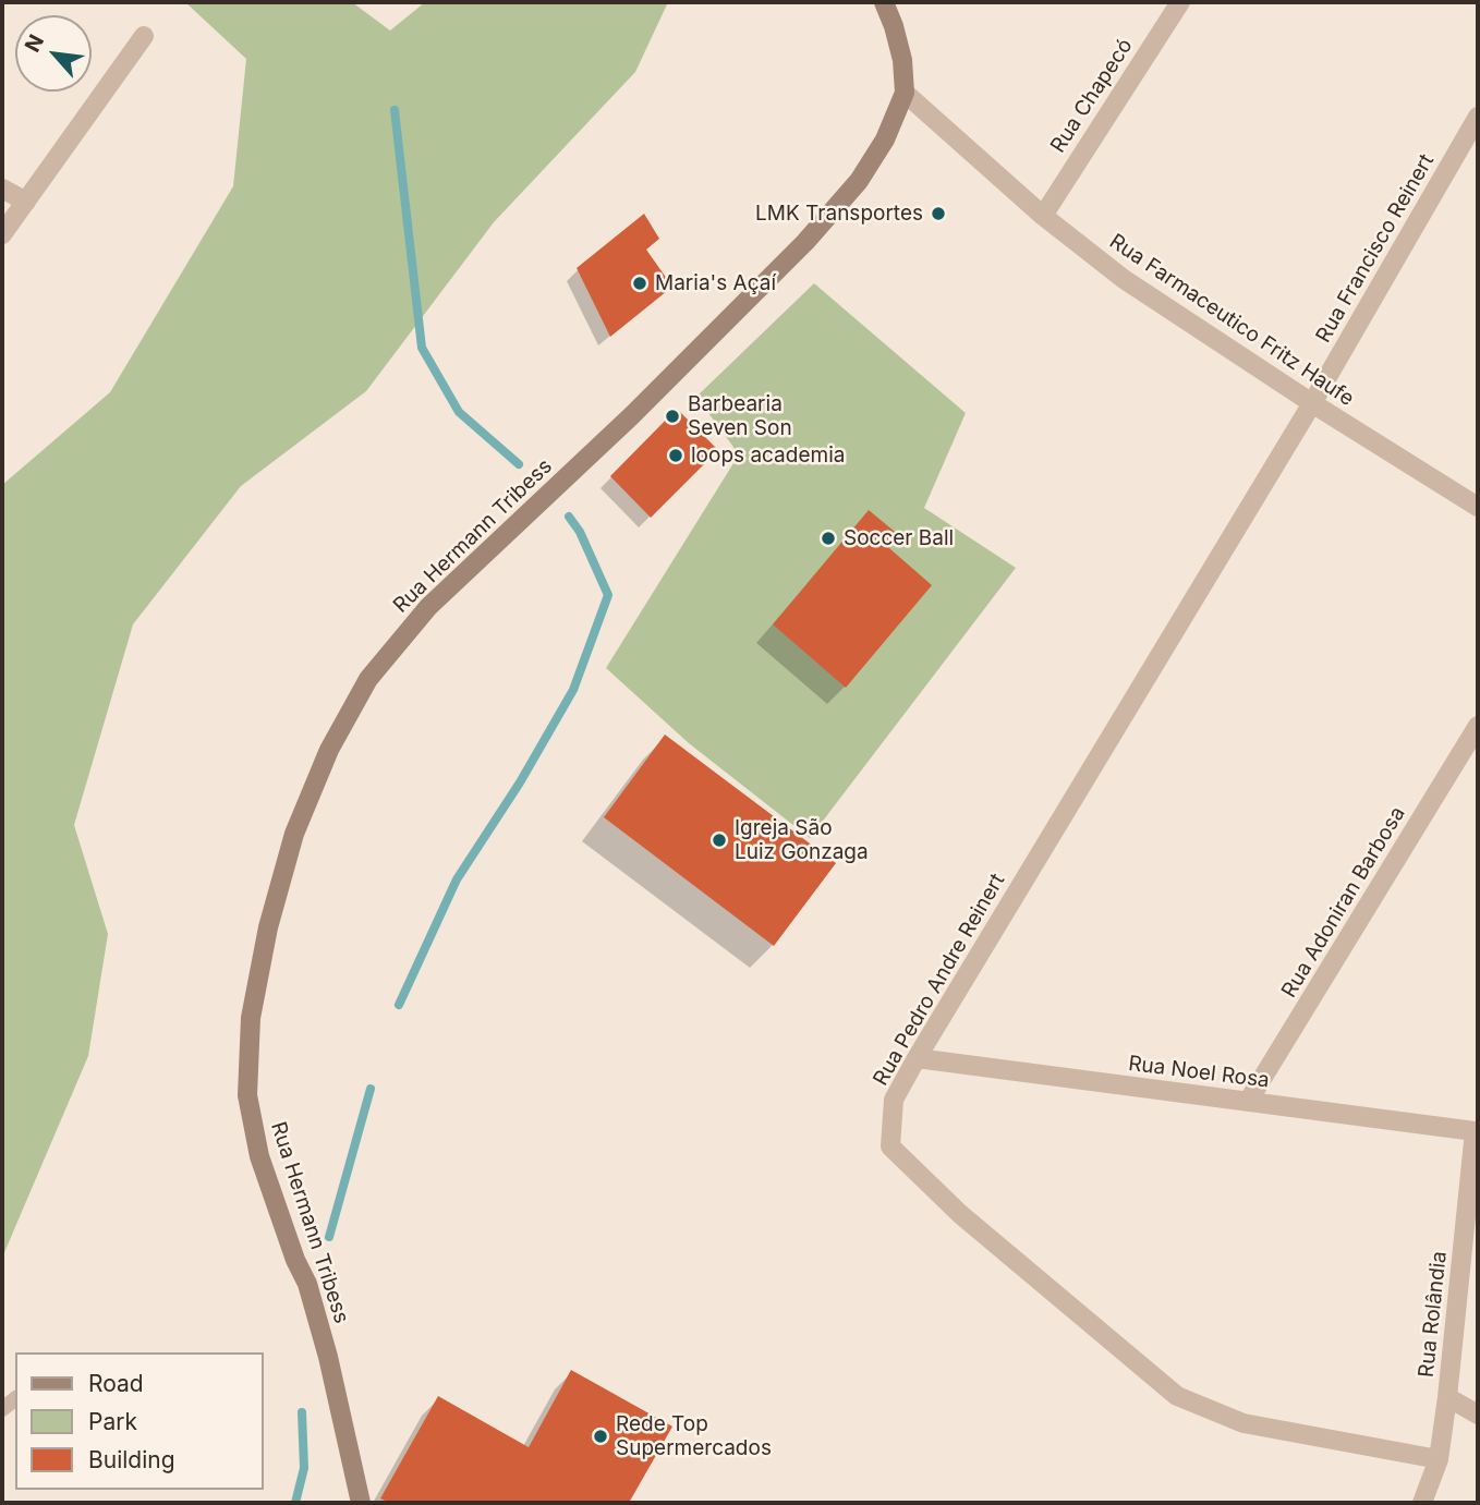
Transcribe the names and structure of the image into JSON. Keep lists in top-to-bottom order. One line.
{"streets":{"main road":["Rua Hermann Tribess"],"street":["Rua Chapecó","Rua Francisco Reinert","Rua Farmaceutico Fritz Haufe","Rua Adoniran Barbosa","Rua Pedro Andre Reinert","Rua Noel Rosa","Rua Rolândia"]},"crossings":[["Rua Chapecó","Rua Farmaceutico Fritz Haufe"],["Rua Francisco Reinert","Rua Farmaceutico Fritz Haufe"],["Rua Francisco Reinert","Rua Pedro Andre Reinert"],["Rua Farmaceutico Fritz Haufe","Rua Hermann Tribess"],["Rua Farmaceutico Fritz Haufe","Rua Pedro Andre Reinert"],["Rua Adoniran Barbosa","Rua Noel Rosa"],["Rua Pedro Andre Reinert","Rua Noel Rosa"],["Rua Pedro Andre Reinert","Rua Rolândia"],["Rua Noel Rosa","Rua Rolândia"]],"places":["LMK Transportes","Maria's Açaí","Barbearia Seven Son","loops academia","Soccer Ball","Igreja São Luiz Gonzaga","Rede Top Supermercados"],"legend":["Road","Park","Building"],"north":"top left"}
